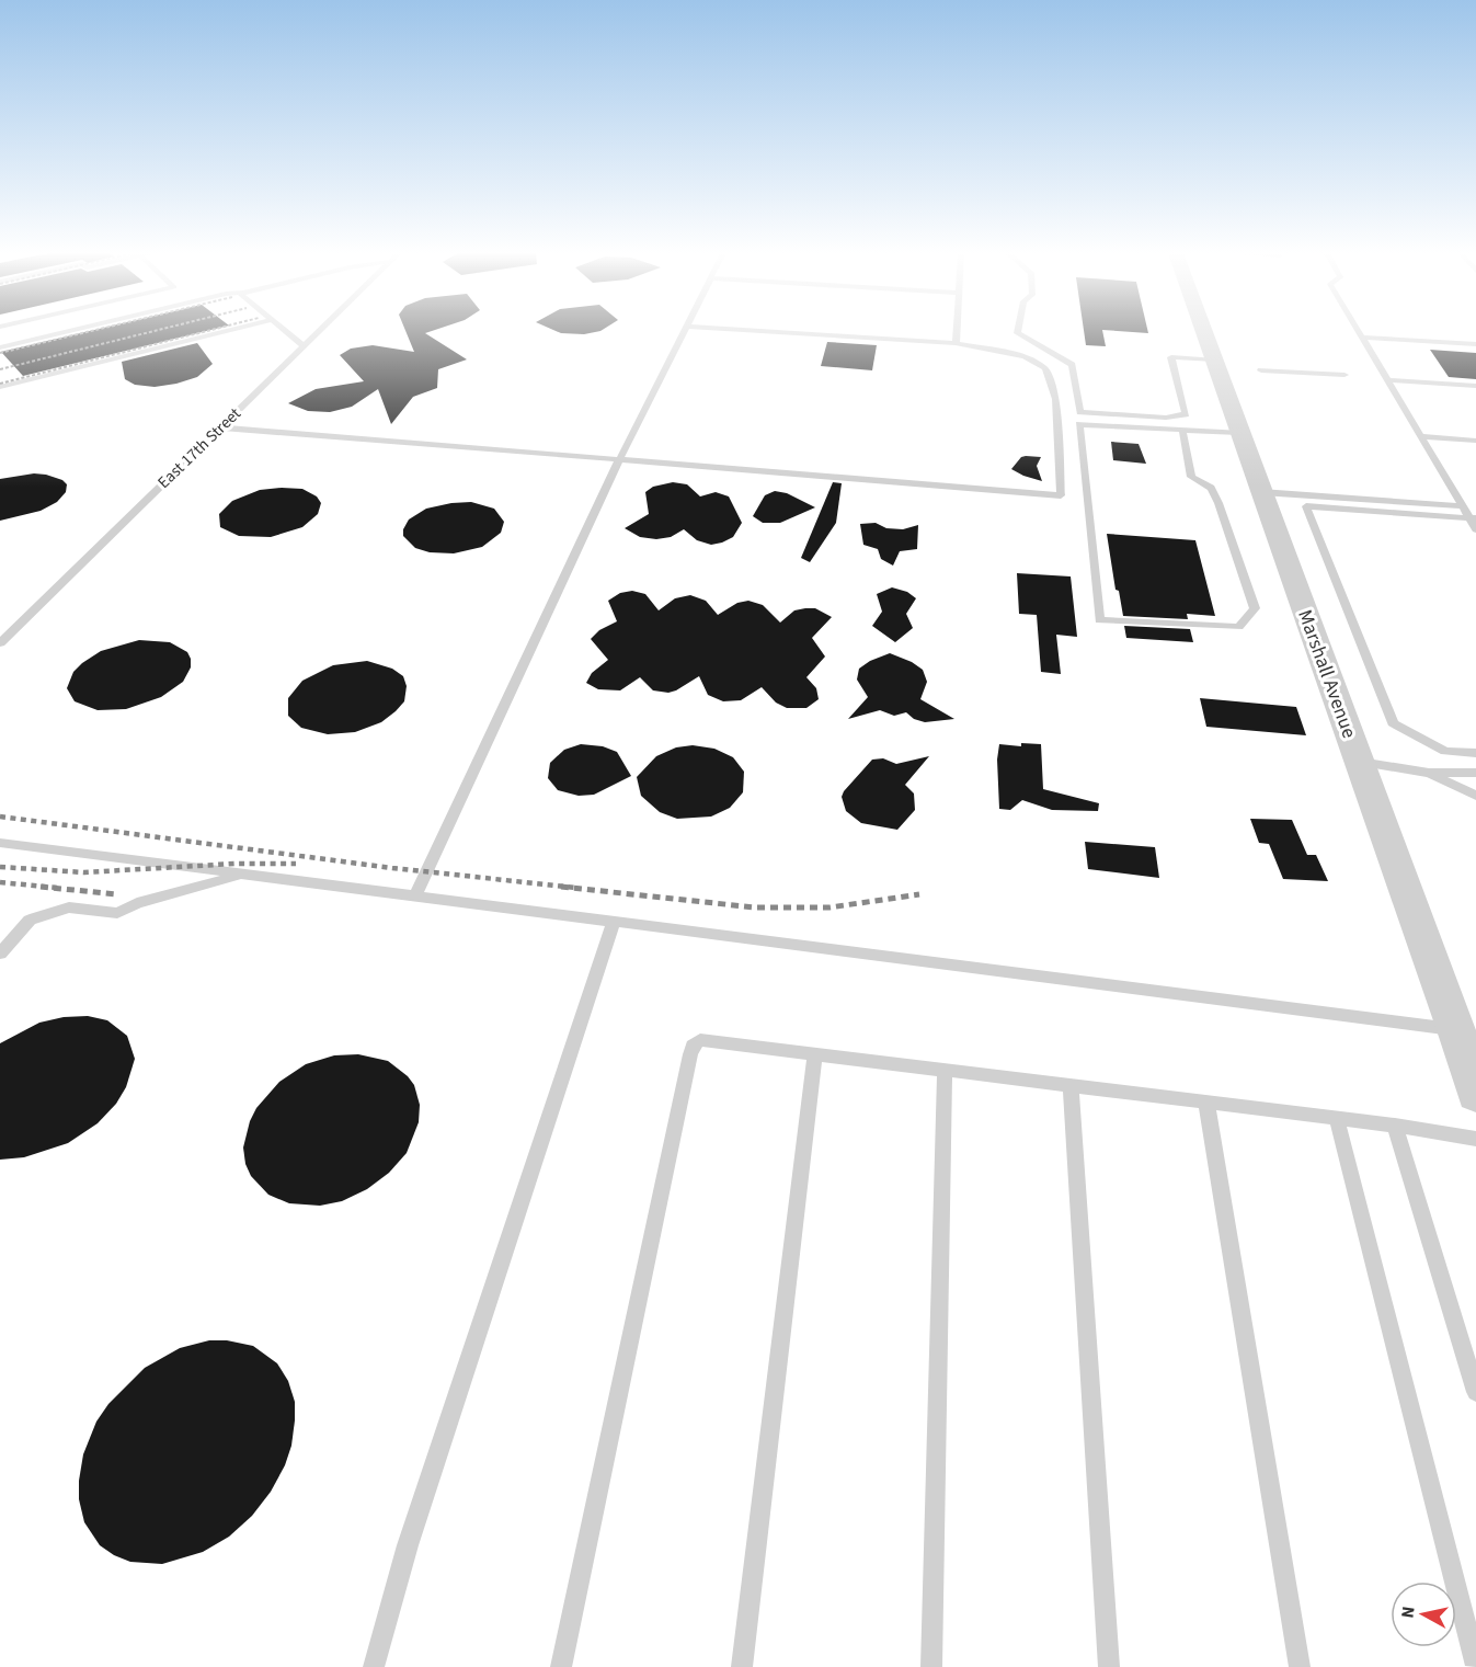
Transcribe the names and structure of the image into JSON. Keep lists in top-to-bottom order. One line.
{"streets":{"street":["Marshall Avenue"],"lane":["East 17th Street"]},"north":"left"}
